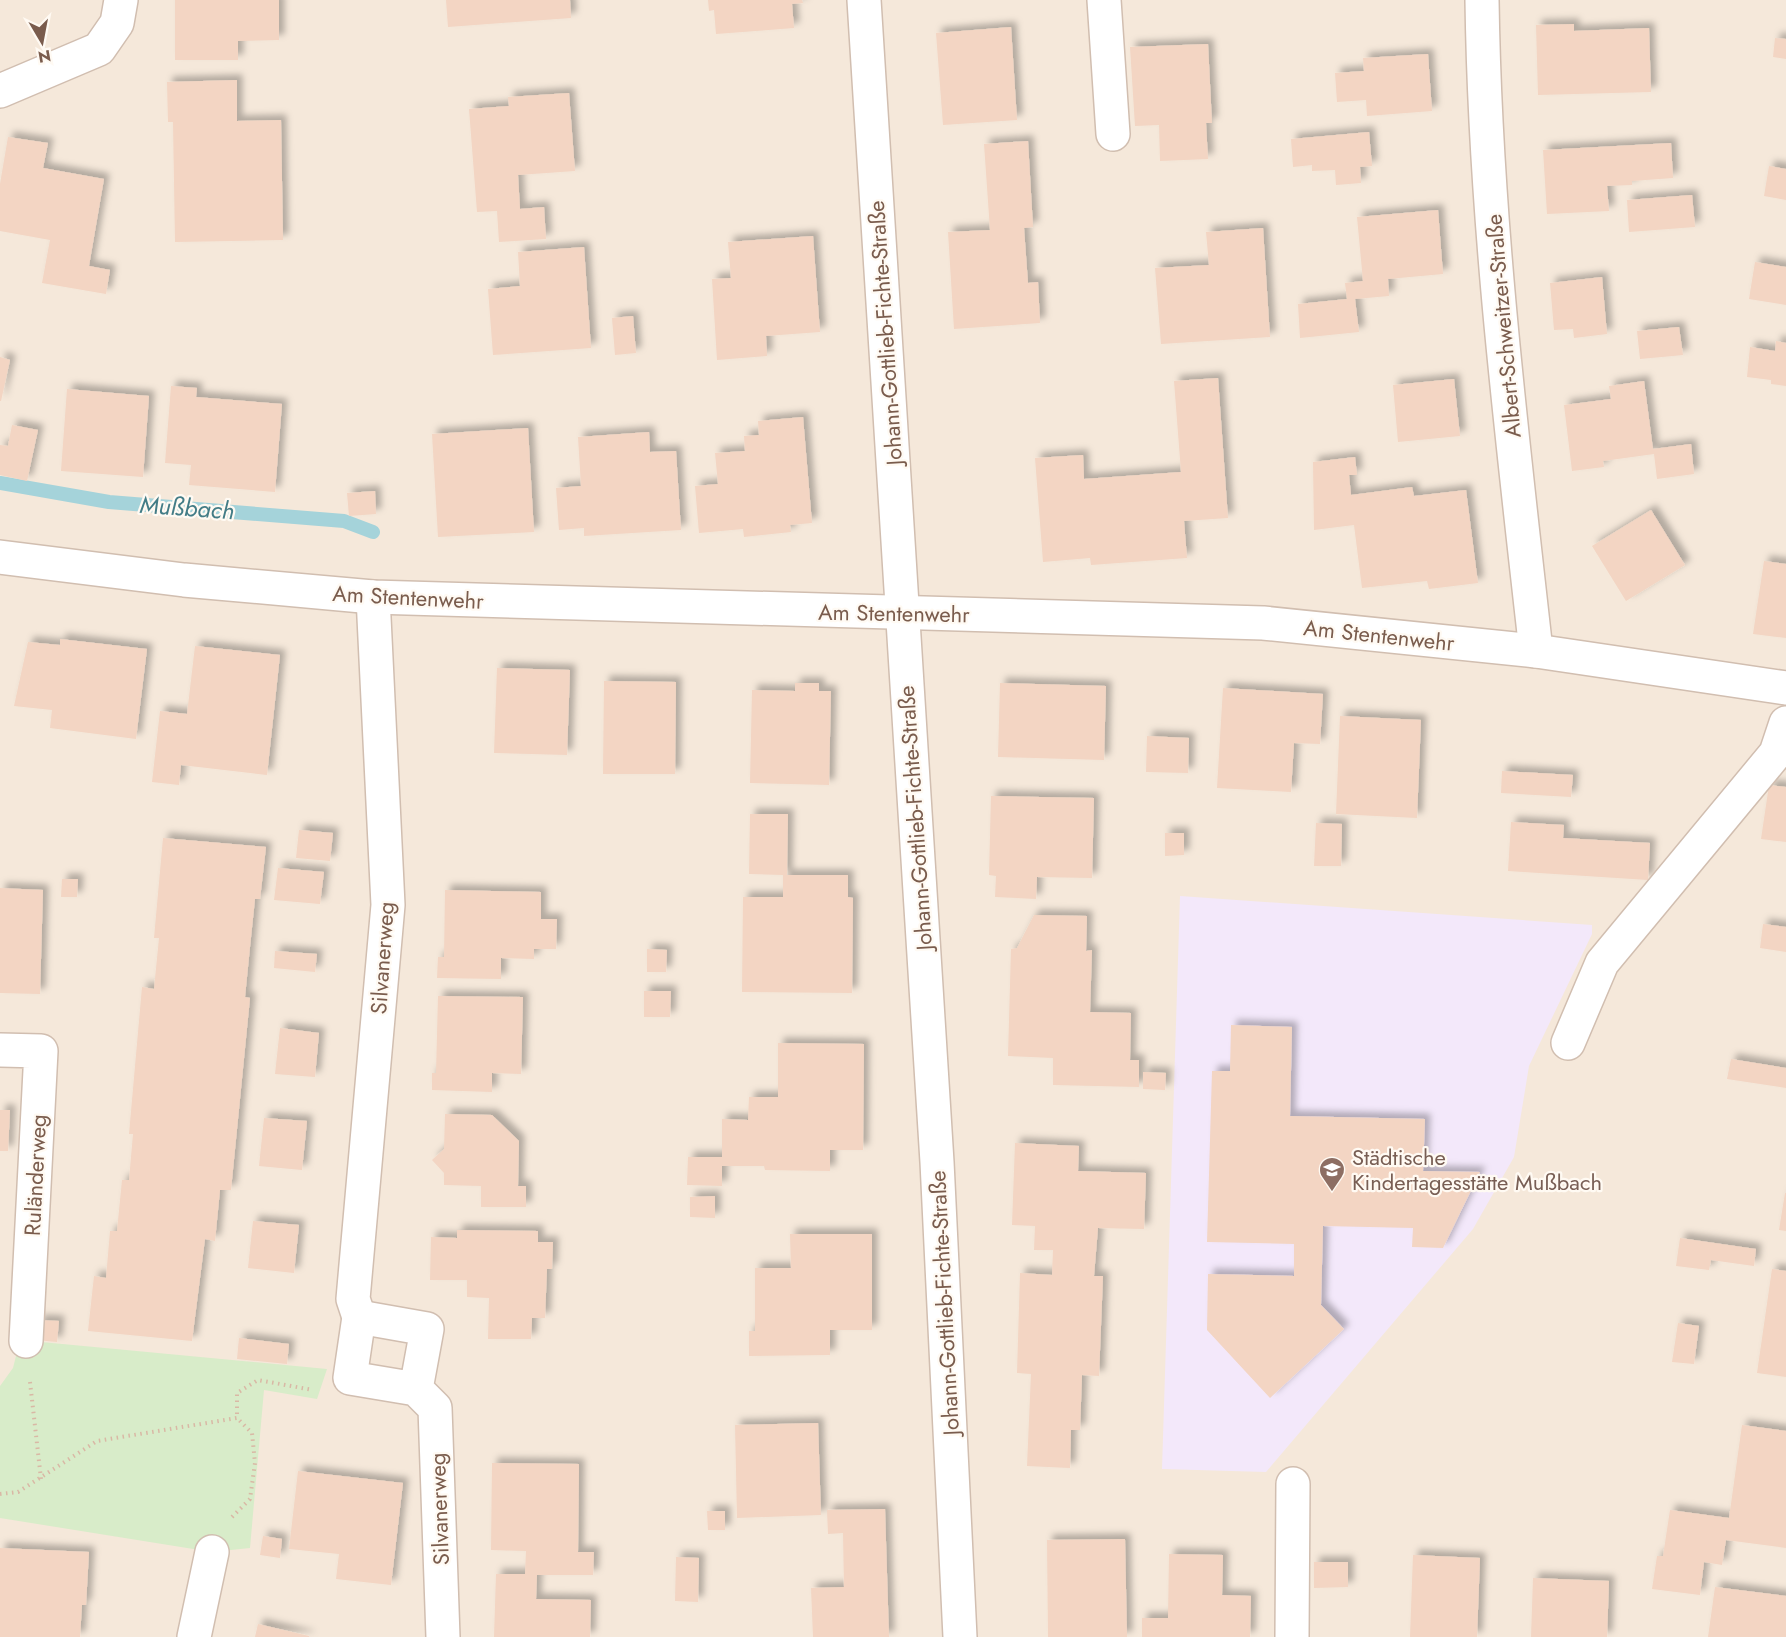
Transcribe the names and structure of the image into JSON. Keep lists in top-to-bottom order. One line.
{"streets":{"street":["Albert-Schweitzer-Straße","Johann-Gottlieb-Fichte-Straße","Am Stentenwehr","Silvanerweg","Ruländerweg"]},"crossings":[["Albert-Schweitzer-Straße","Am Stentenwehr"],["Johann-Gottlieb-Fichte-Straße","Am Stentenwehr"],["Am Stentenwehr","Silvanerweg"]],"water":["Mußbach"],"places":{"school or university":["Städtische Kindertagesstätte Mußbach"]},"north":"bottom"}
